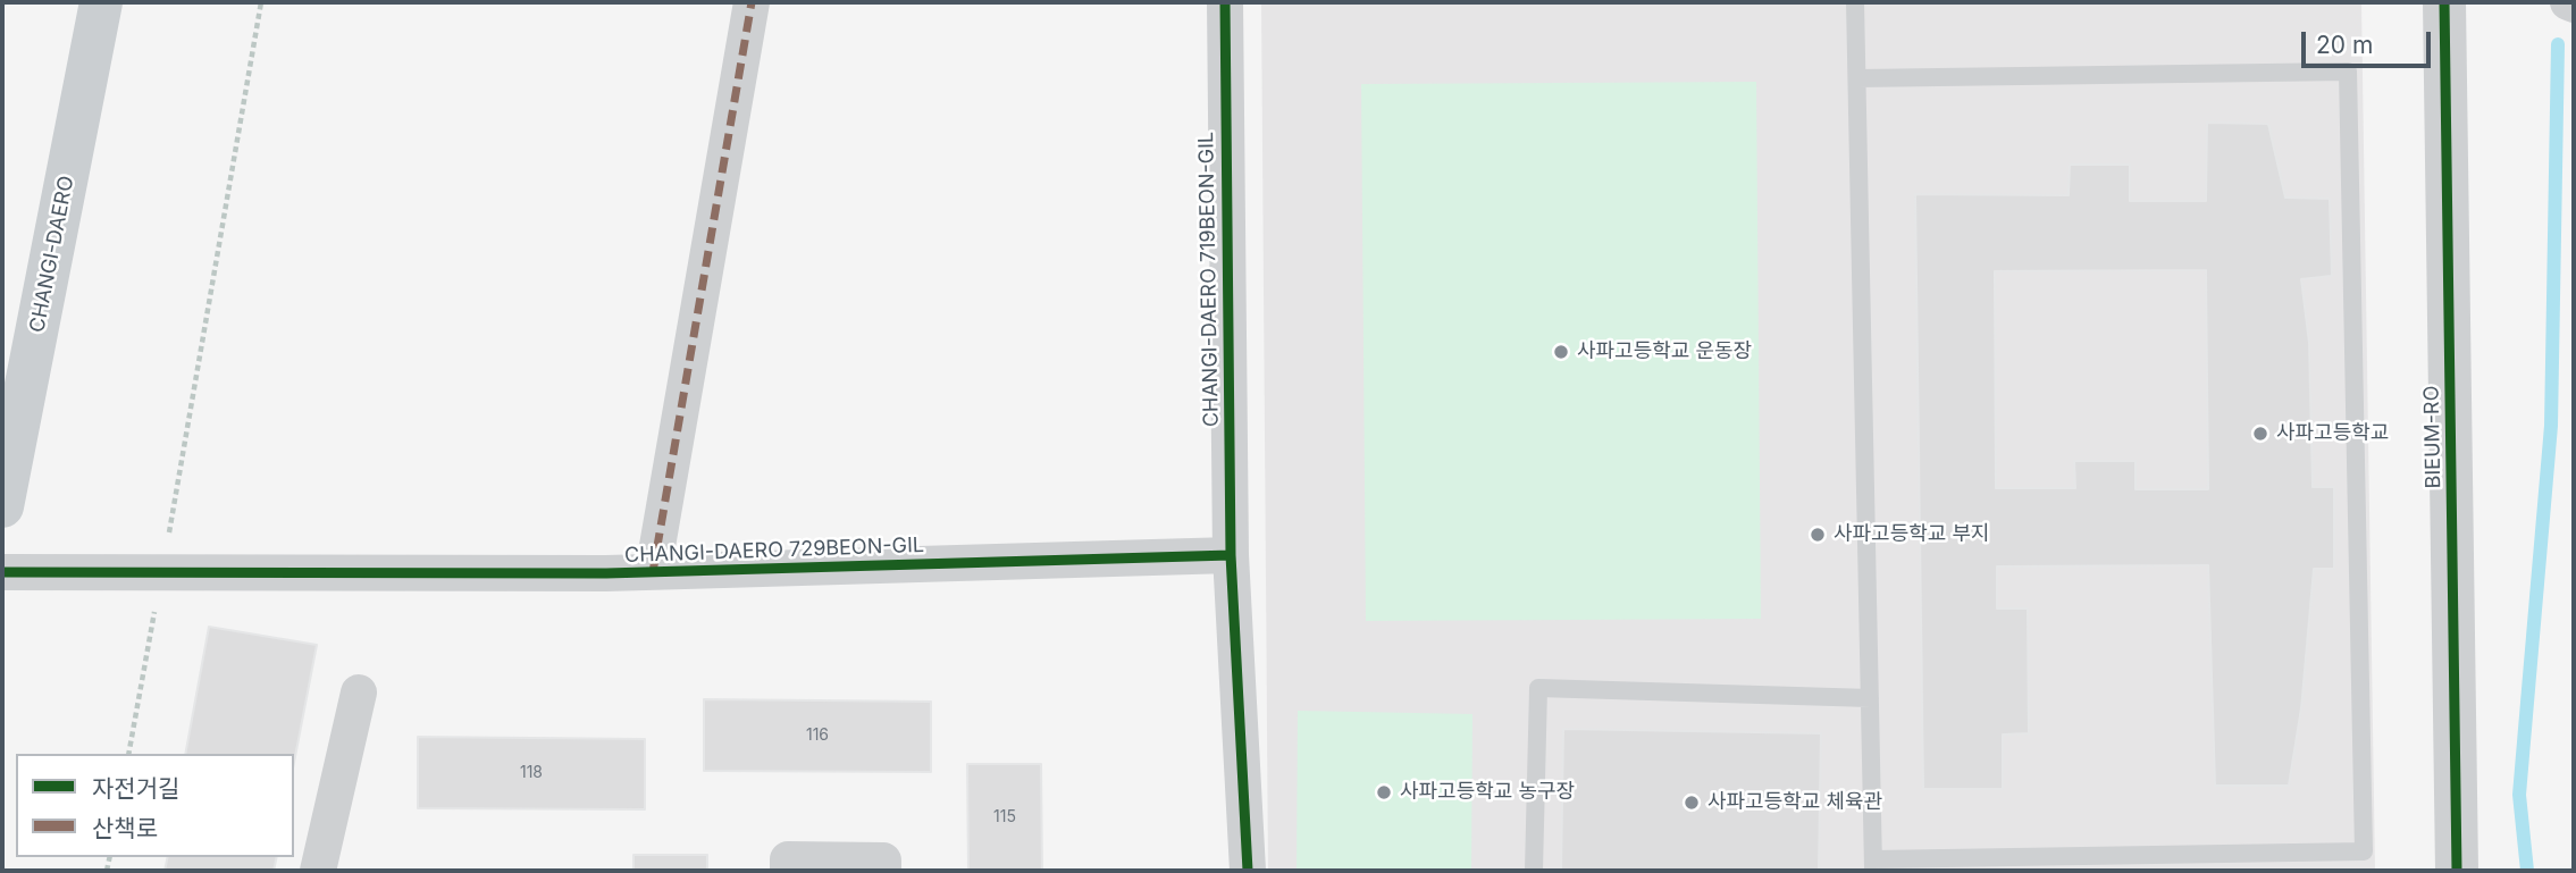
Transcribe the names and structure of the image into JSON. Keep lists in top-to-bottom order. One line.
{"streets":{"main road":["CHANGI-DAERO"],"street":["CHANGI-DAERO 719BEON-GIL","BIEUM-RO","CHANGI-DAERO 729BEON-GIL"]},"crossings":[["CHANGI-DAERO 719BEON-GIL","CHANGI-DAERO 729BEON-GIL"]],"places":["사파고등학교 운동장","사파고등학교","사파고등학교 부지","사파고등학교 농구장","사파고등학교 체육관"],"house_numbers":["116","118","115"],"legend":["자전거길","산책로"],"scale_bar":"20 m"}
